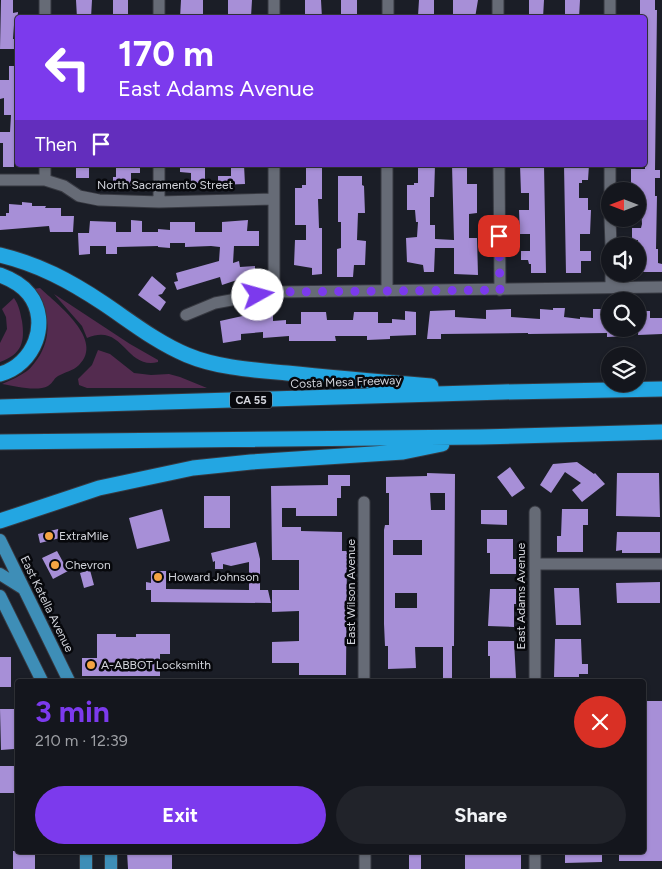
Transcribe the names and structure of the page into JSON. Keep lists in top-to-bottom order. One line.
{"streets":{"highway":["Costa Mesa Freeway","CA 55"],"main road":["East Katella Avenue"],"street":["North Sacramento Street","East Wilson Avenue","East Adams Avenue"]},"places":["ExtraMile","Chevron","Howard Johnson","A-ABBOT Locksmith"],"north":"left","page":{"turn":["170 m","East Adams Avenue"],"then":"Then","heading":["3 min","210 m · 12:39"],"buttons":["Exit","Share"]}}
